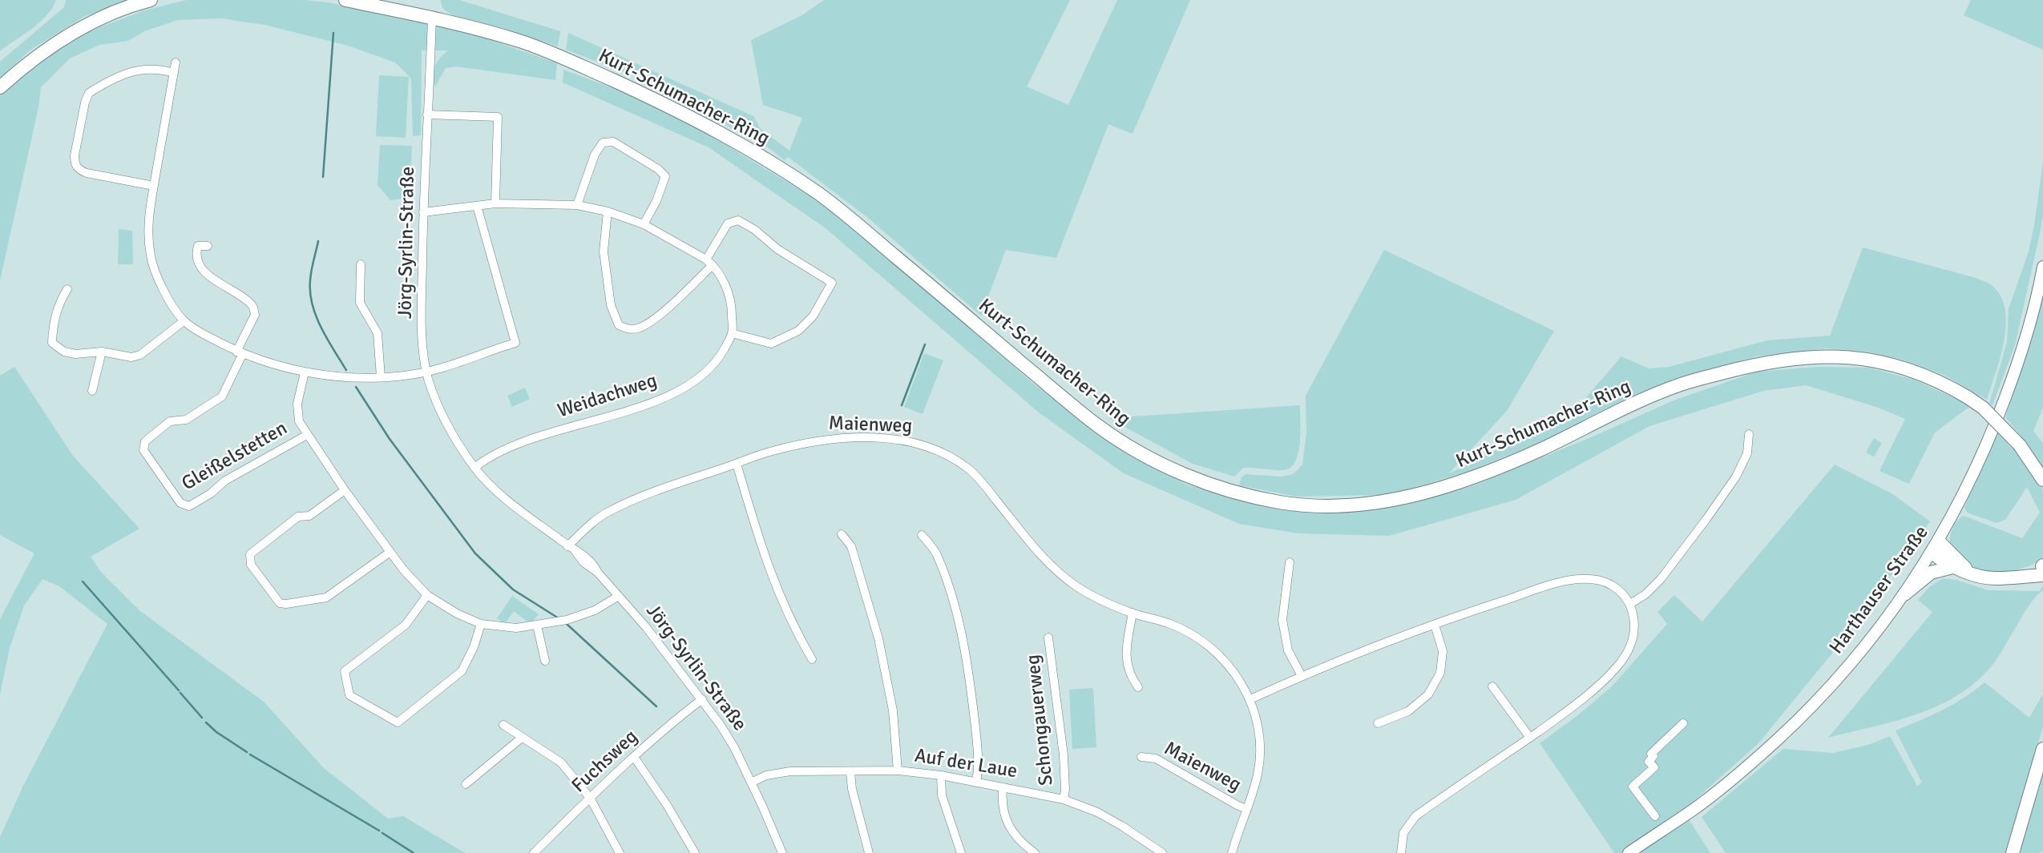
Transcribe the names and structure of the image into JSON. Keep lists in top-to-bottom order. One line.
{"streets":{"main road":["Kurt-Schumacher-Ring"],"street":["Jörg-Syrlin-Straße","Weidachweg","Maienweg","Gleißelstetten","Harthauser Straße","Schongauerweg","Fuchsweg","Auf der Laue"]},"crossings":[["Kurt-Schumacher-Ring","Jörg-Syrlin-Straße"],["Jörg-Syrlin-Straße","Weidachweg"],["Jörg-Syrlin-Straße","Maienweg"],["Jörg-Syrlin-Straße","Gleißelstetten"],["Jörg-Syrlin-Straße","Fuchsweg"],["Jörg-Syrlin-Straße","Auf der Laue"],["Schongauerweg","Auf der Laue"]]}
